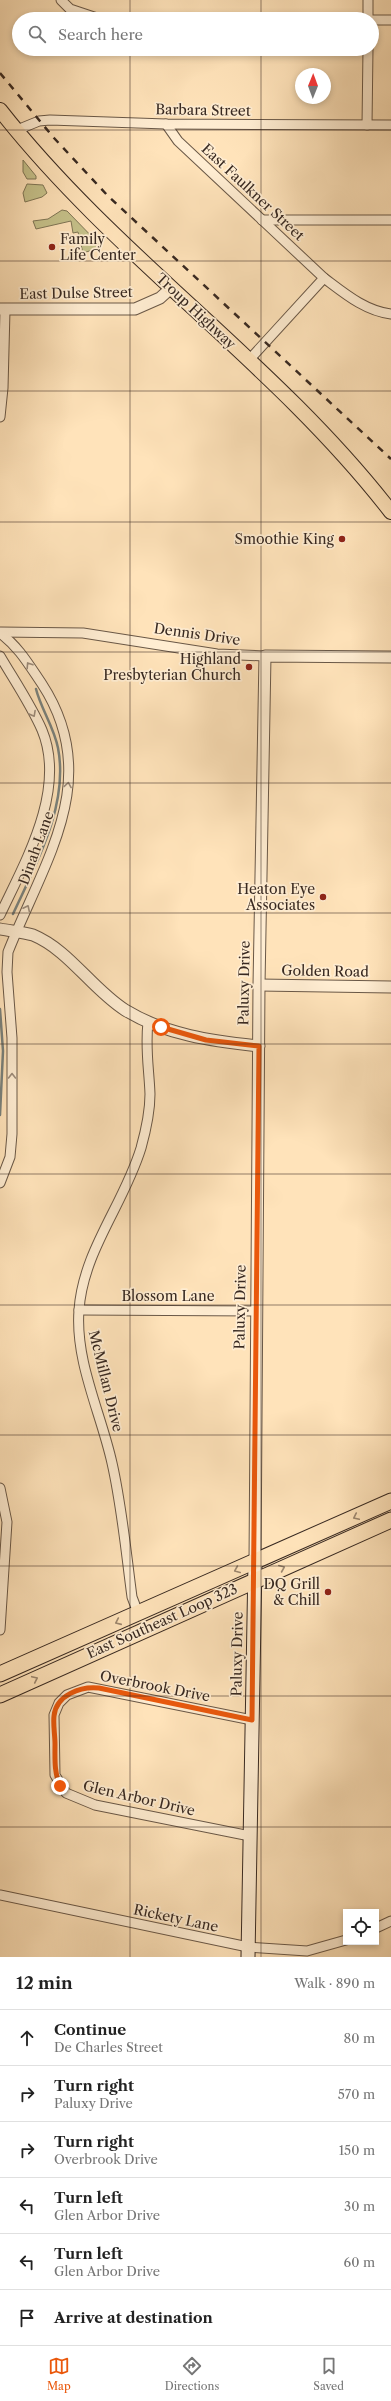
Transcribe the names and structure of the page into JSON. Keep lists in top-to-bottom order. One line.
{"streets":{"highway":["East Southeast Loop 323"],"main road":["Troup Highway","Paluxy Drive"],"street":["Barbara Street","East Faulkner Street","East Dulse Street","Dennis Drive","Dinah Lane","Golden Road","Blossom Lane","McMillan Drive","Overbrook Drive","Glen Arbor Drive","Rickety Lane"]},"crossings":[["Barbara Street","East Faulkner Street"],["Barbara Street","Troup Highway"],["East Dulse Street","Troup Highway"],["Dennis Drive","Dinah Lane"],["Dennis Drive","Paluxy Drive"],["Golden Road","Paluxy Drive"],["Paluxy Drive","Blossom Lane"],["Paluxy Drive","East Southeast Loop 323"],["Paluxy Drive","Overbrook Drive"],["Paluxy Drive","Glen Arbor Drive"],["Paluxy Drive","Rickety Lane"],["Blossom Lane","McMillan Drive"],["McMillan Drive","East Southeast Loop 323"],["Overbrook Drive","Glen Arbor Drive"]],"places":["Family Life Center","Smoothie King","Highland Presbyterian Church","Heaton Eye Associates","DQ Grill & Chill"],"north":"top","page":{"search":"Search here","heading":["12 min","Walk · 890 m"],"list":[["Continue","De Charles Street","80 m"],["Turn right","Paluxy Drive","570 m"],["Turn right","Overbrook Drive","150 m"],["Turn left","Glen Arbor Drive","30 m"],["Turn left","Glen Arbor Drive","60 m"],"Arrive at destination"],"nav":["Map","Directions","Saved"]}}
